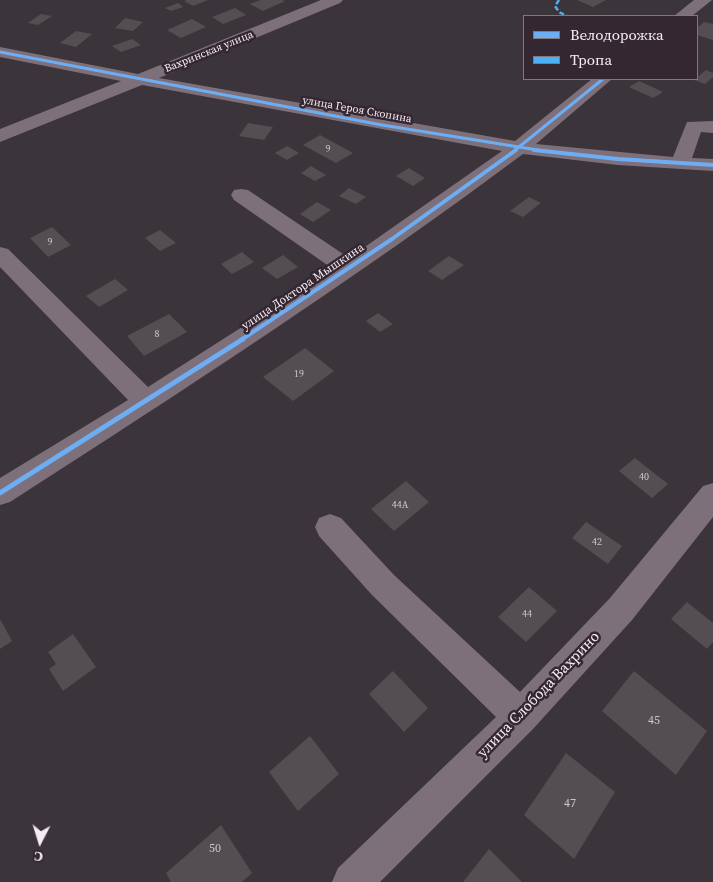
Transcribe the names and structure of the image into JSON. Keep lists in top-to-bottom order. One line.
{"streets":{"street":["Вахринская улица","улица Героя Скопина","улица Доктора Мышкина","улица Слобода Вахрино"]},"crossings":[["Вахринская улица","улица Героя Скопина"],["улица Героя Скопина","улица Доктора Мышкина"]],"house_numbers":["9","9","8","19","40","44А","42","44","45","47","50"],"legend":["Велодорожка","Тропа"],"north":"bottom"}
